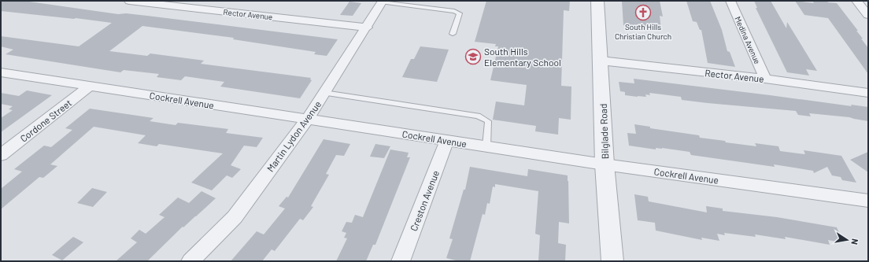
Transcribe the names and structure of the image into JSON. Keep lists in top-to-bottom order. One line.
{"streets":{"street":["Rector Avenue","Medina Avenue","Cockrell Avenue","Cordone Street","Bilglade Road","Martin Lydon Avenue","Creston Avenue"]},"crossings":[["Rector Avenue","Medina Avenue"],["Rector Avenue","Bilglade Road"],["Rector Avenue","Martin Lydon Avenue"],["Cockrell Avenue","Cordone Street"],["Cockrell Avenue","Bilglade Road"],["Cockrell Avenue","Martin Lydon Avenue"],["Cockrell Avenue","Creston Avenue"]],"places":{"church":["South Hills Christian Church"],"school or university":["South Hills Elementary School"]},"north":"right"}
